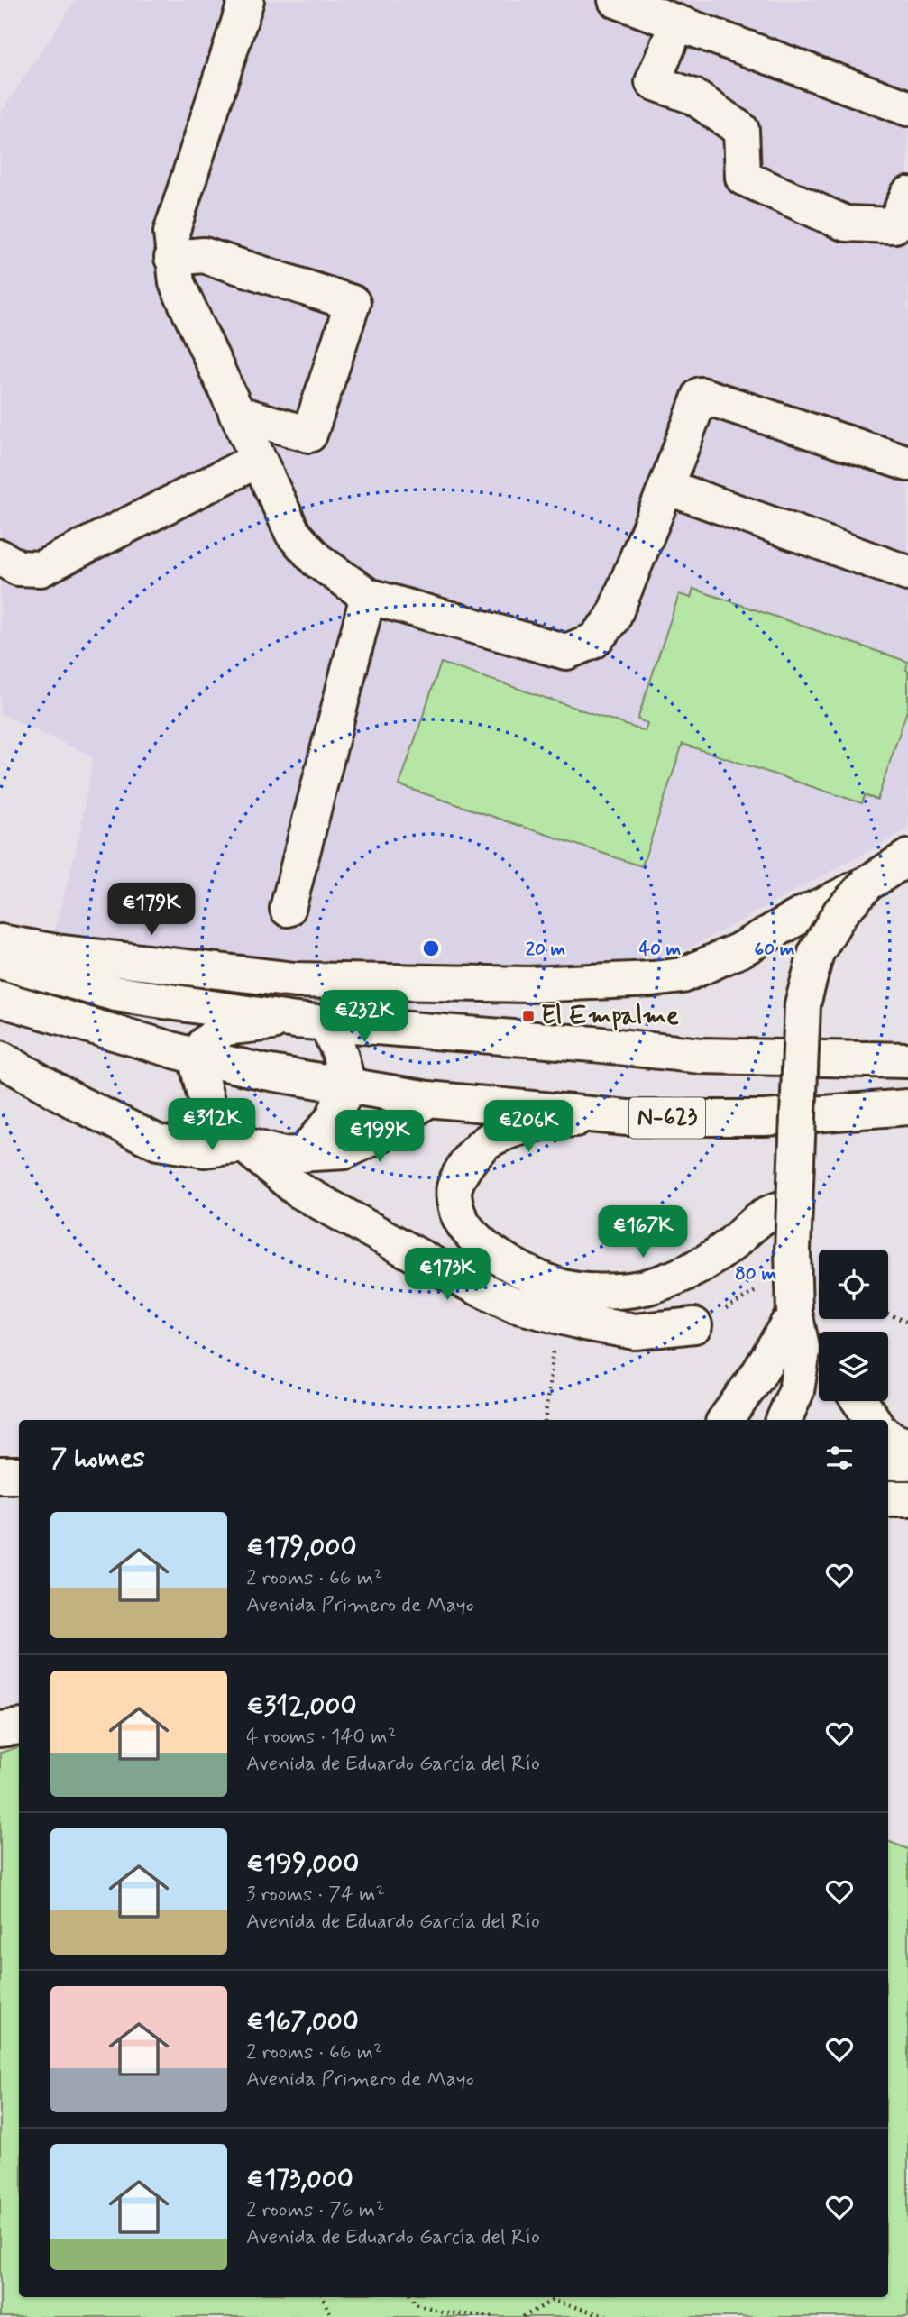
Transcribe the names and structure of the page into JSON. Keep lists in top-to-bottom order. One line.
{"streets":{"main road":["N-623"]},"places":{"transit":["El Empalme"]},"page":{"price":["€179K","€232K","€312K","€206K","€199K","€167K","€173K"],"heading":"7 homes","list":[{"name":"€179,000","note":"2 rooms · 66 m² · Avenida Primero de Mayo"},{"name":"€312,000","note":"4 rooms · 140 m² · Avenida de Eduardo García del Río"},{"name":"€199,000","note":"3 rooms · 74 m² · Avenida de Eduardo García del Río"},{"name":"€167,000","note":"2 rooms · 66 m² · Avenida Primero de Mayo"},{"name":"€173,000","note":"2 rooms · 76 m² · Avenida de Eduardo García del Río"}]},"rings":["20 m","40 m","60 m","80 m"]}
